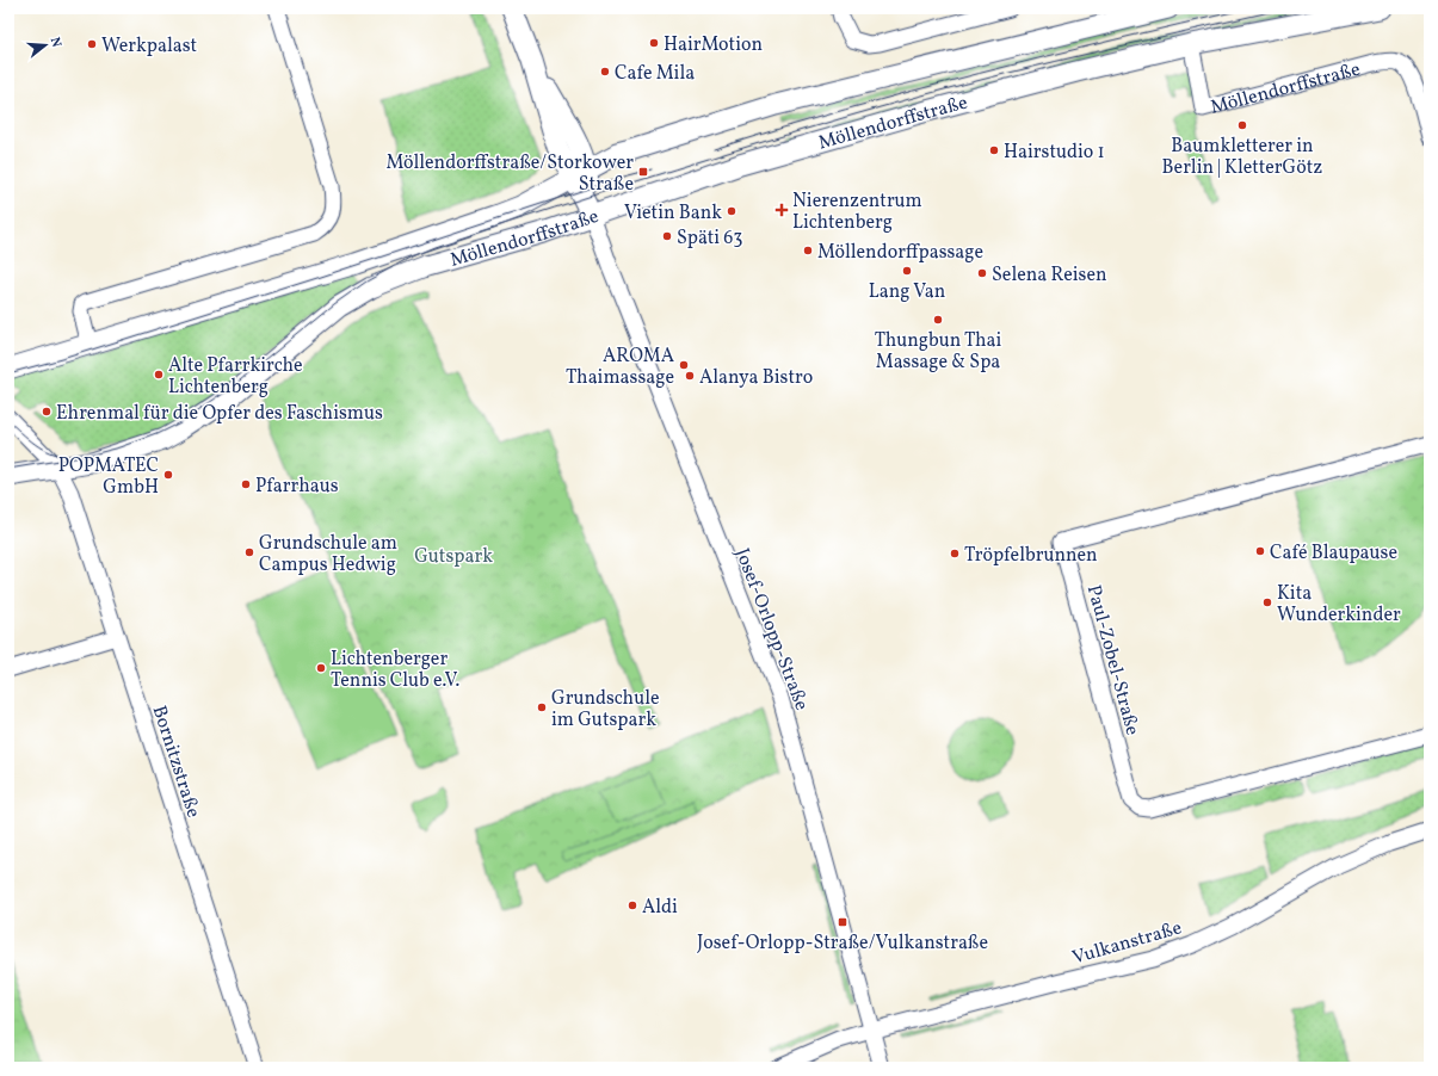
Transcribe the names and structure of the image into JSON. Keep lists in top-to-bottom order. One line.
{"streets":{"main road":["Möllendorffstraße"],"street":["Josef-Orlopp-Straße","Paul-Zobel-Straße","Bornitzstraße","Vulkanstraße"]},"crossings":[["Möllendorffstraße","Josef-Orlopp-Straße"],["Möllendorffstraße","Bornitzstraße"],["Josef-Orlopp-Straße","Vulkanstraße"]],"parks":["Gutspark"],"places":{"other":["HairMotion","Werkpalast","Cafe Mila","Baumkletterer in Berlin | KletterGötz","Hairstudio 1","Vietin Bank","Späti 63","Möllendorffpassage","Lang Van","Selena Reisen","Thungbun Thai Massage & Spa","AROMA Thaimassage","Alte Pfarrkirche Lichtenberg","Alanya Bistro","Ehrenmal für die Opfer des Faschismus","POPMATEC GmbH","Pfarrhaus","Café Blaupause","Grundschule am Campus Hedwig","Tröpfelbrunnen","Kita Wunderkinder","Lichtenberger Tennis Club e.V.","Grundschule im Gutspark","Aldi"],"transit":["Möllendorffstraße/Storkower Straße","Josef-Orlopp-Straße/Vulkanstraße"],"health":["Nierenzentrum Lichtenberg"]},"north":"right"}
